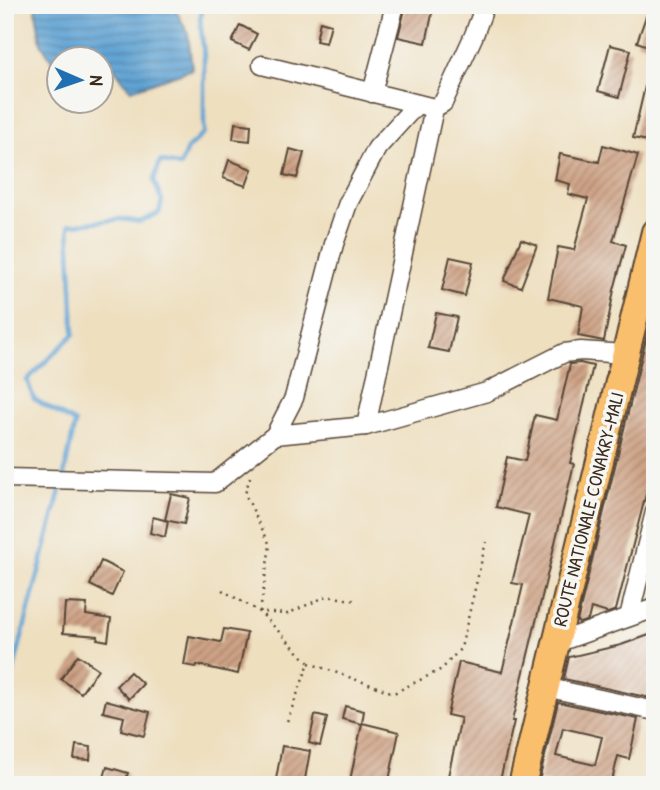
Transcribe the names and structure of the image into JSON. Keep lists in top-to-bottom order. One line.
{"streets":{"highway":["ROUTE NATIONALE CONAKRY-MALI"]},"north":"right"}
